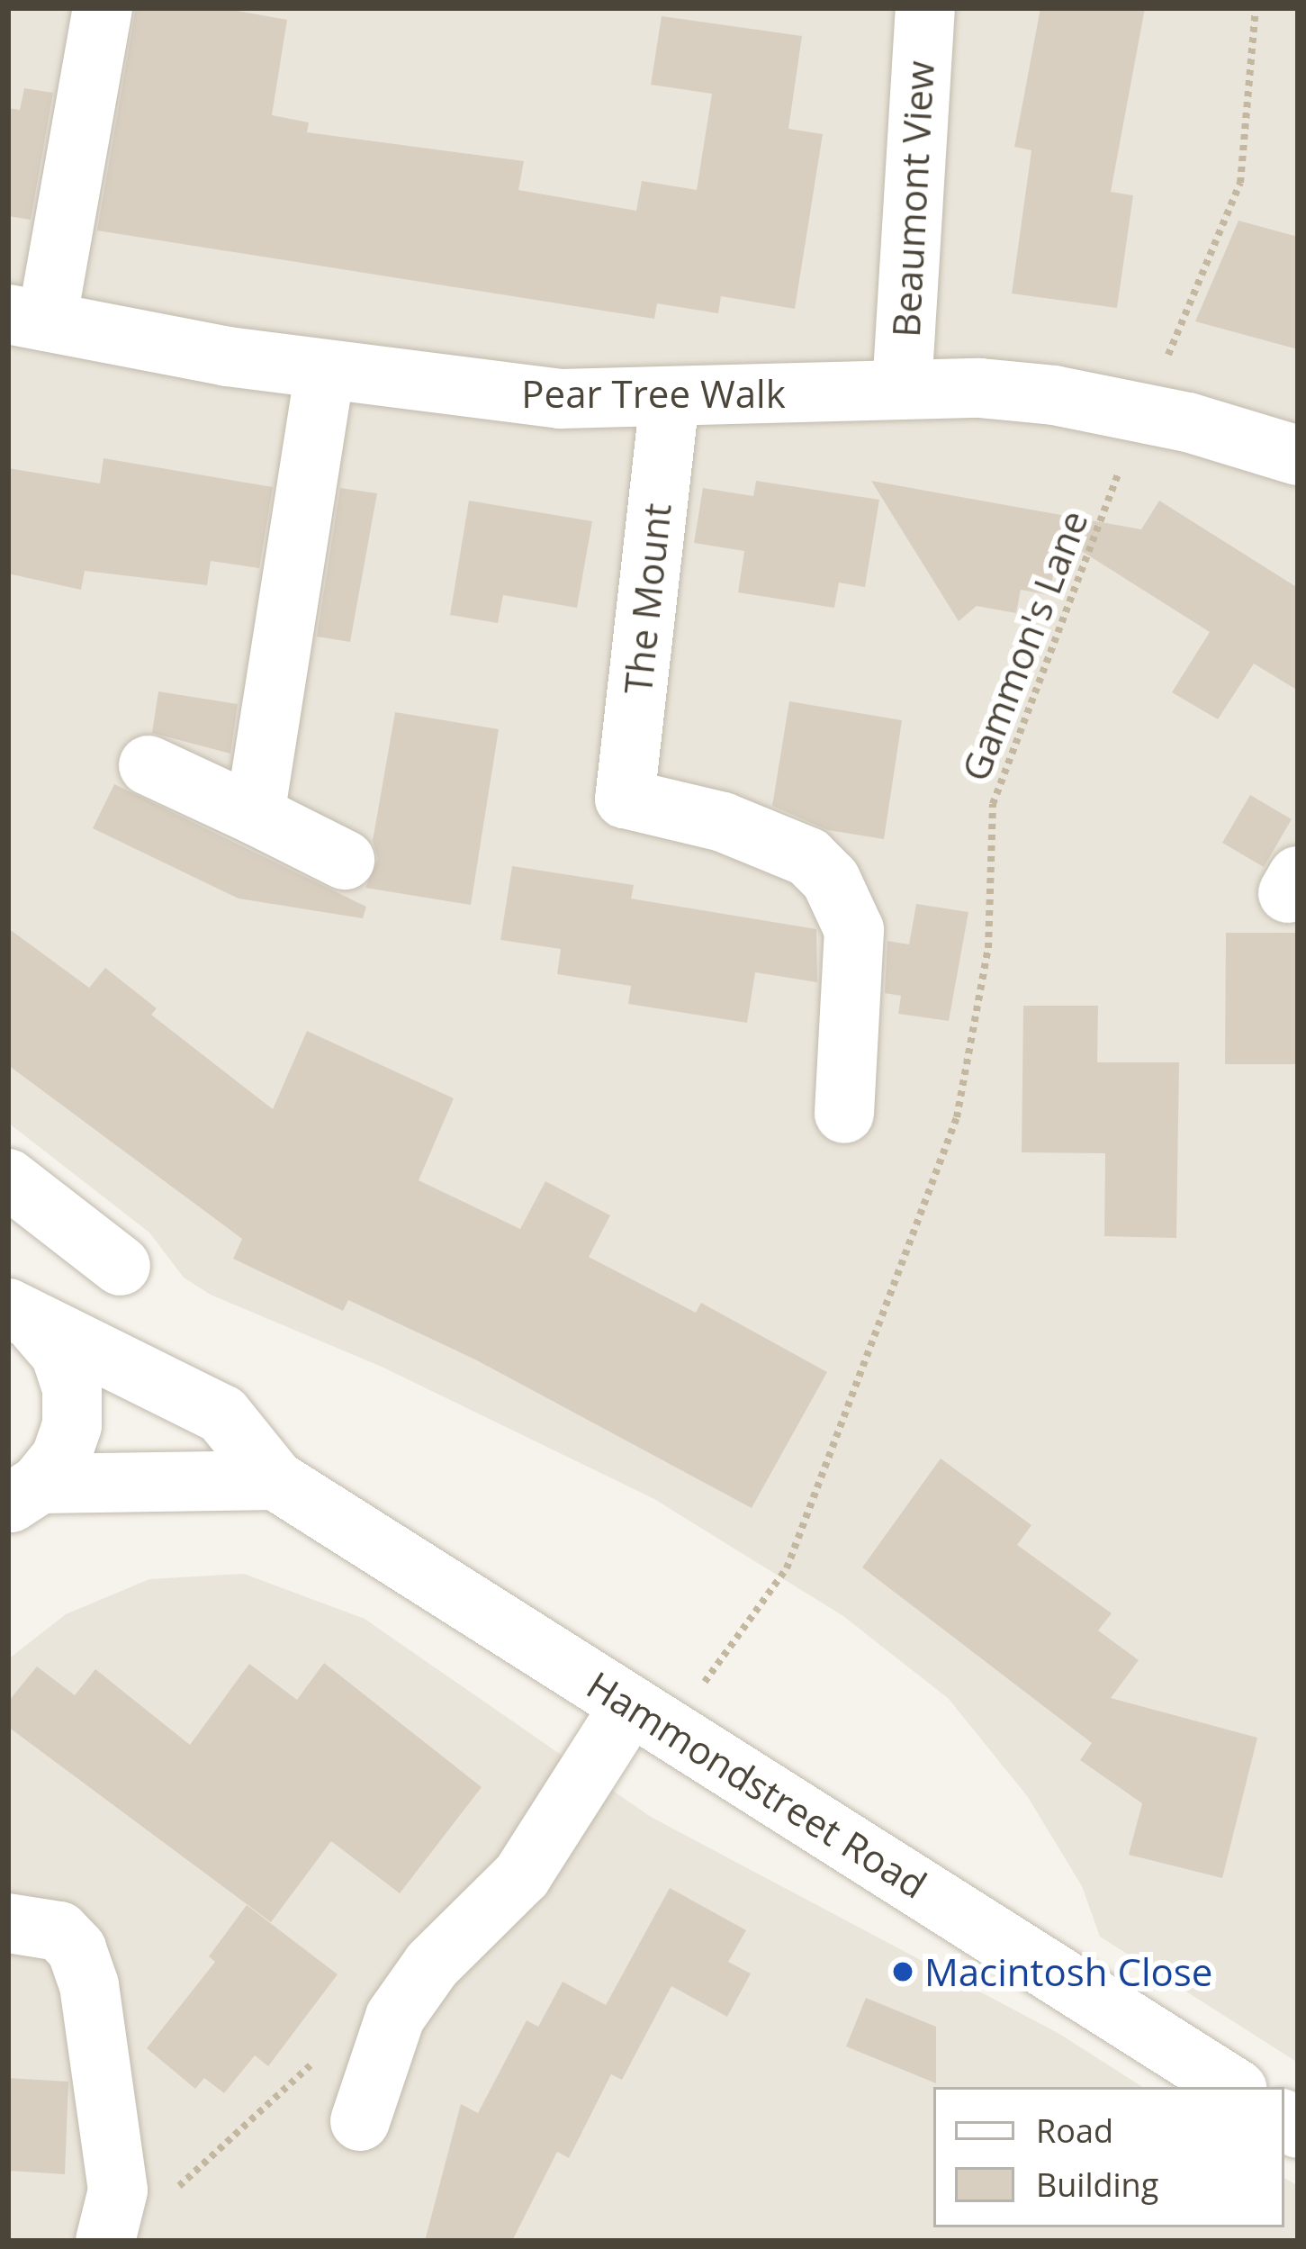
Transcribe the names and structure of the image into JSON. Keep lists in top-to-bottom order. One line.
{"streets":{"street":["Beaumont View","Pear Tree Walk","The Mount","Hammondstreet Road"],"path":["Gammon's Lane"]},"crossings":[["Beaumont View","Pear Tree Walk"],["Pear Tree Walk","The Mount"],["Gammon's Lane","Hammondstreet Road"]],"places":["Macintosh Close"],"legend":["Road","Building"]}
